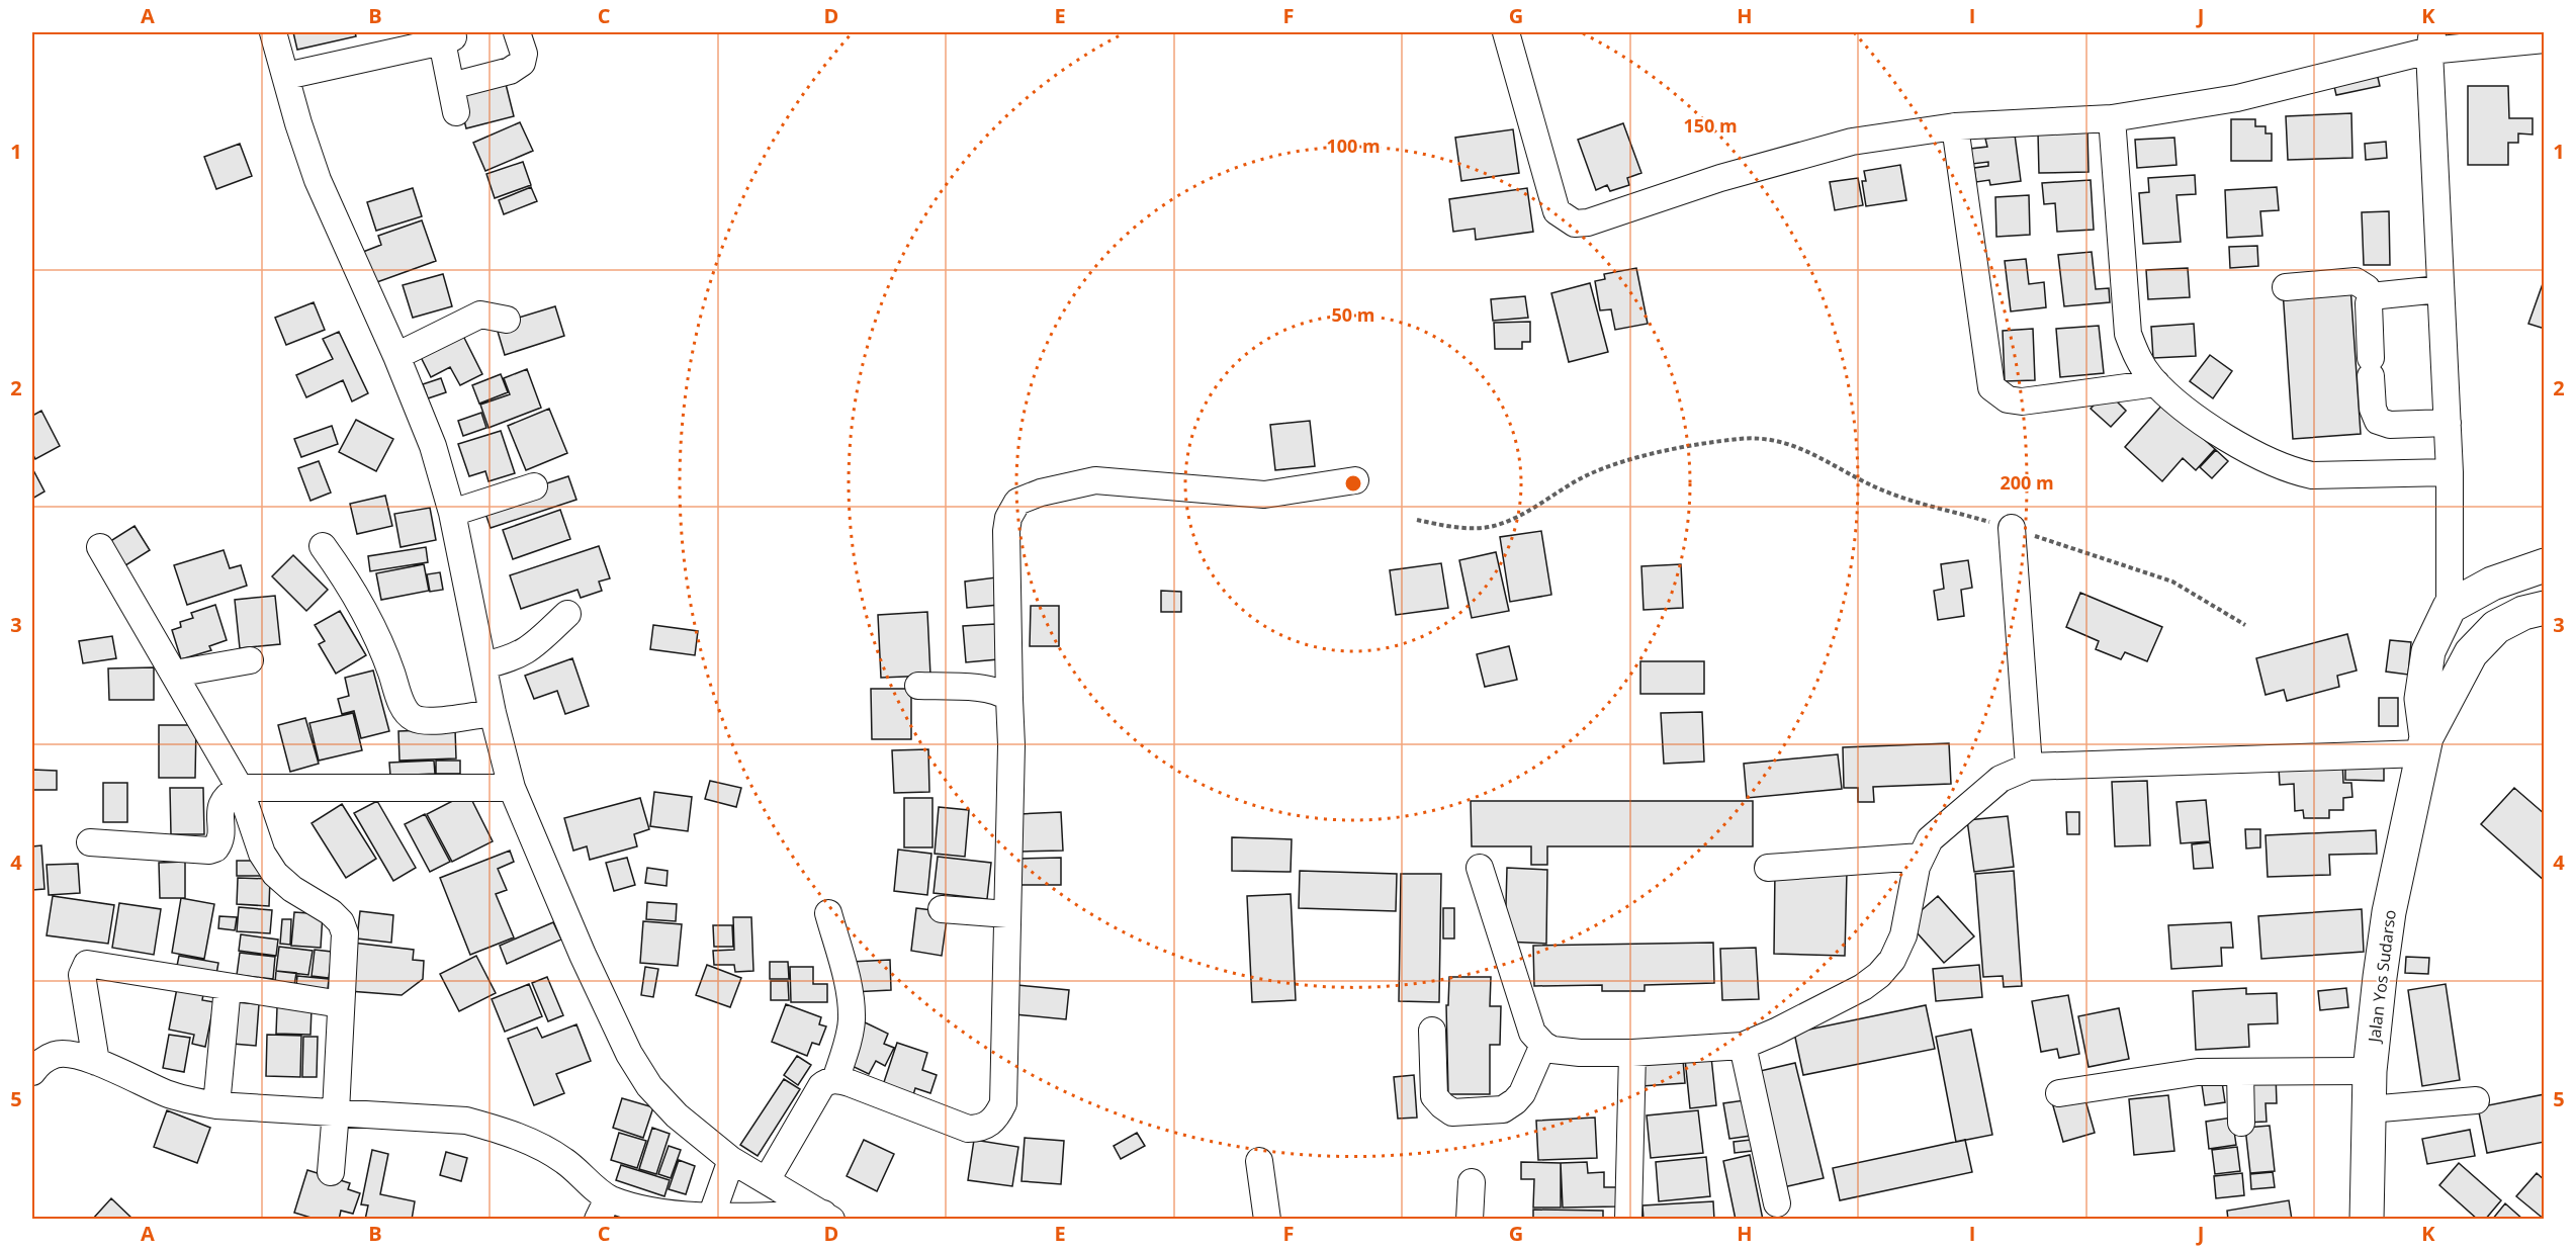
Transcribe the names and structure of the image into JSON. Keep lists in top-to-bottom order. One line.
{"streets":{"highway":["Jalan Yos Sudarso"]},"grid":{"columns":["A","B","C","D","E","F","G","H","I","J","K"],"rows":["1","2","3","4","5"]},"rings":["150 m","100 m","50 m","200 m"]}
